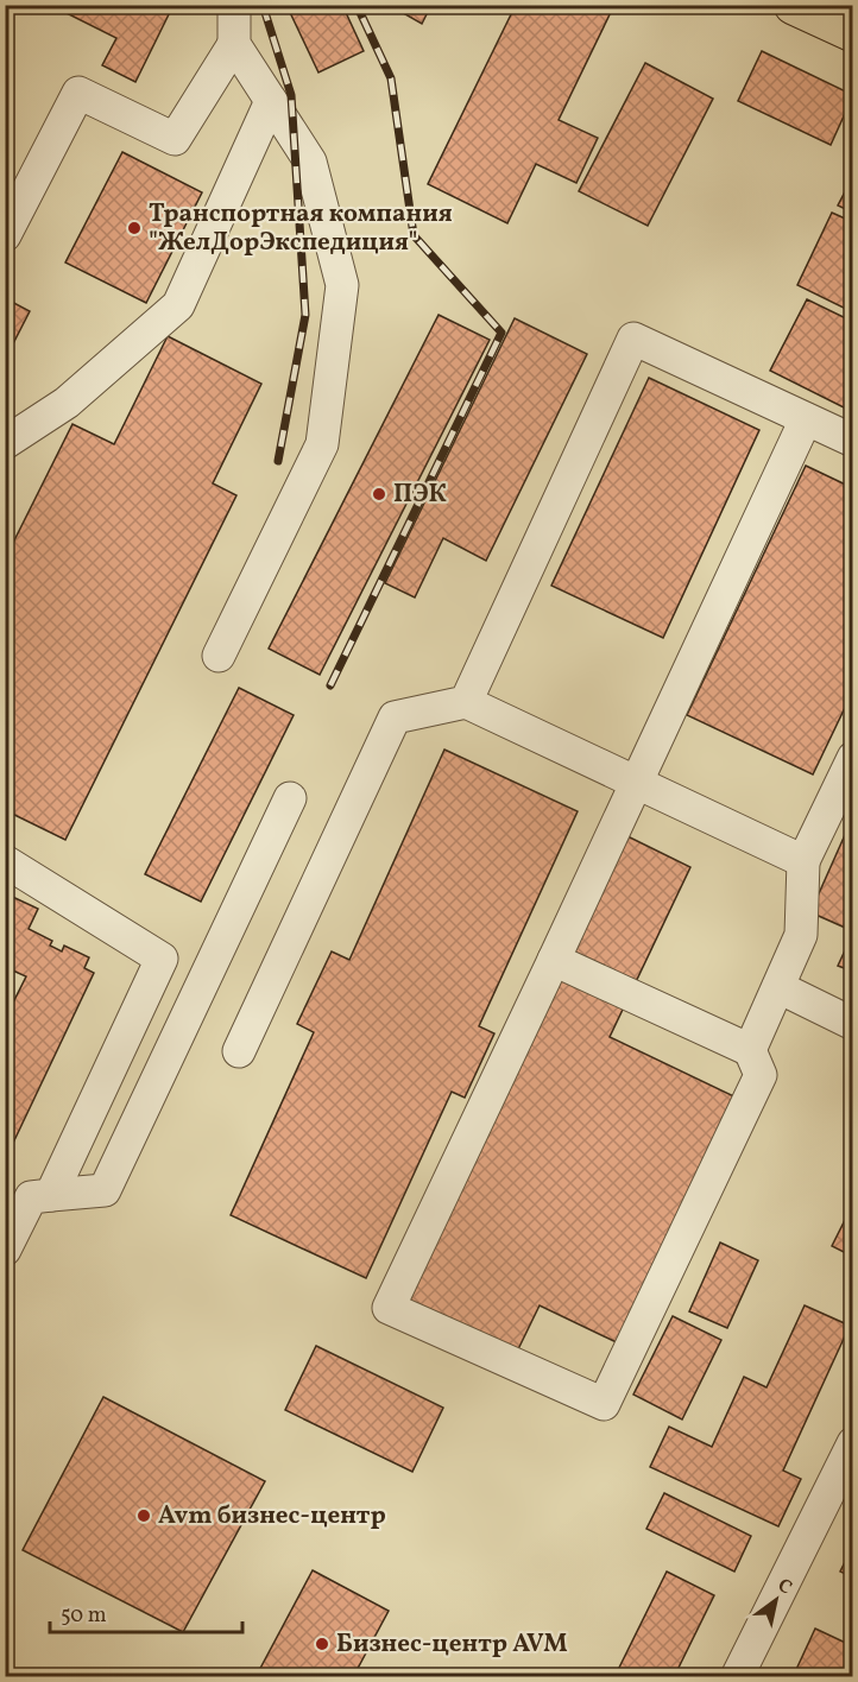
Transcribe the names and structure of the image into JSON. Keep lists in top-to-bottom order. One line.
{"places":["Транспортная компания \"ЖелДорЭкспедиция\"","ПЭК","Avm бизнес-центр","Бизнес-центр AVM"],"scale_bar":"50 m","north":"top right"}
